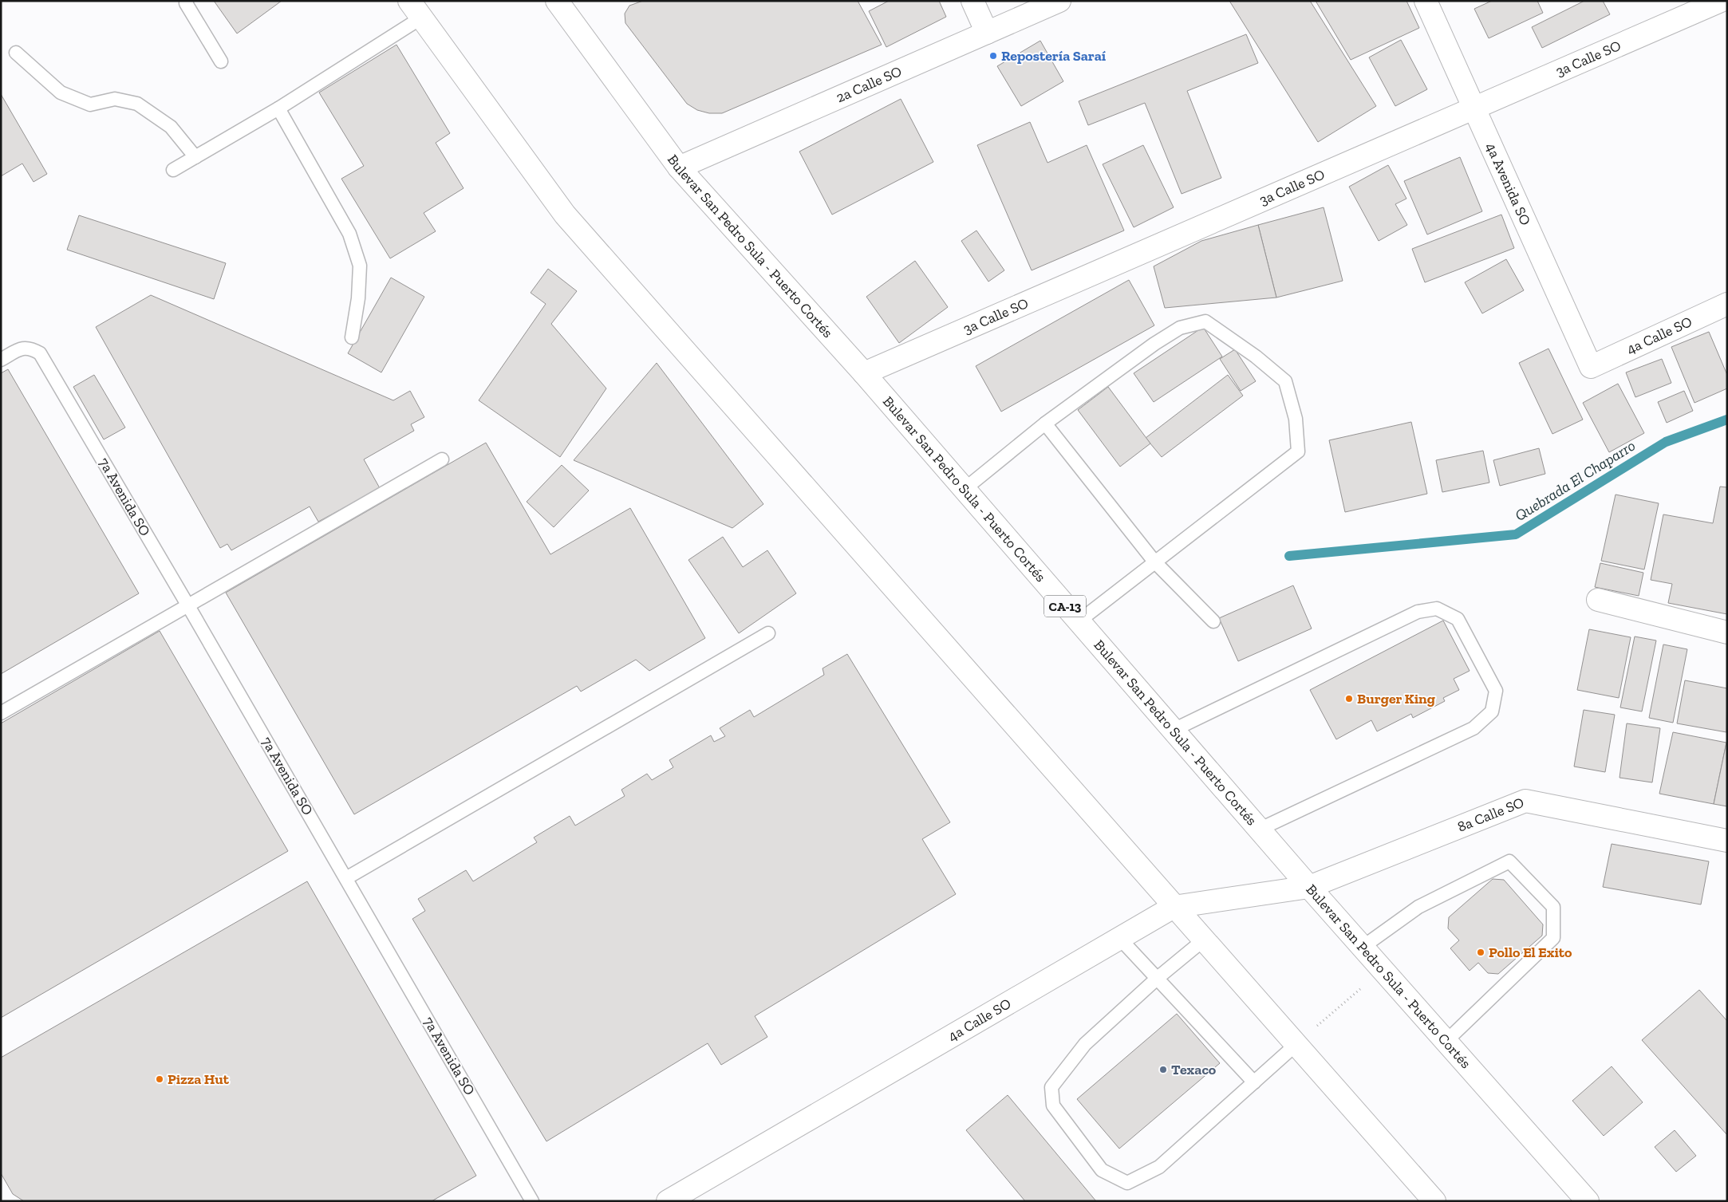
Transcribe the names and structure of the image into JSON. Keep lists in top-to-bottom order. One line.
{"streets":{"main road":["3a Calle SO","2a Calle SO","4a Avenida SO","Bulevar San Pedro Sula - Puerto Cortés","4a Calle SO","CA-13","8a Calle SO"],"lane":["7a Avenida SO"]},"crossings":[["3a Calle SO","4a Avenida SO"],["3a Calle SO","Bulevar San Pedro Sula - Puerto Cortés"],["2a Calle SO","Bulevar San Pedro Sula - Puerto Cortés"],["4a Avenida SO","4a Calle SO"],["Bulevar San Pedro Sula - Puerto Cortés","4a Calle SO"],["Bulevar San Pedro Sula - Puerto Cortés","8a Calle SO"],["4a Calle SO","8a Calle SO"]],"water":["Quebrada El Chaparro"],"places":["Repostería Saraí","Burger King","Pollo El Exito","Texaco","Pizza Hut"]}
